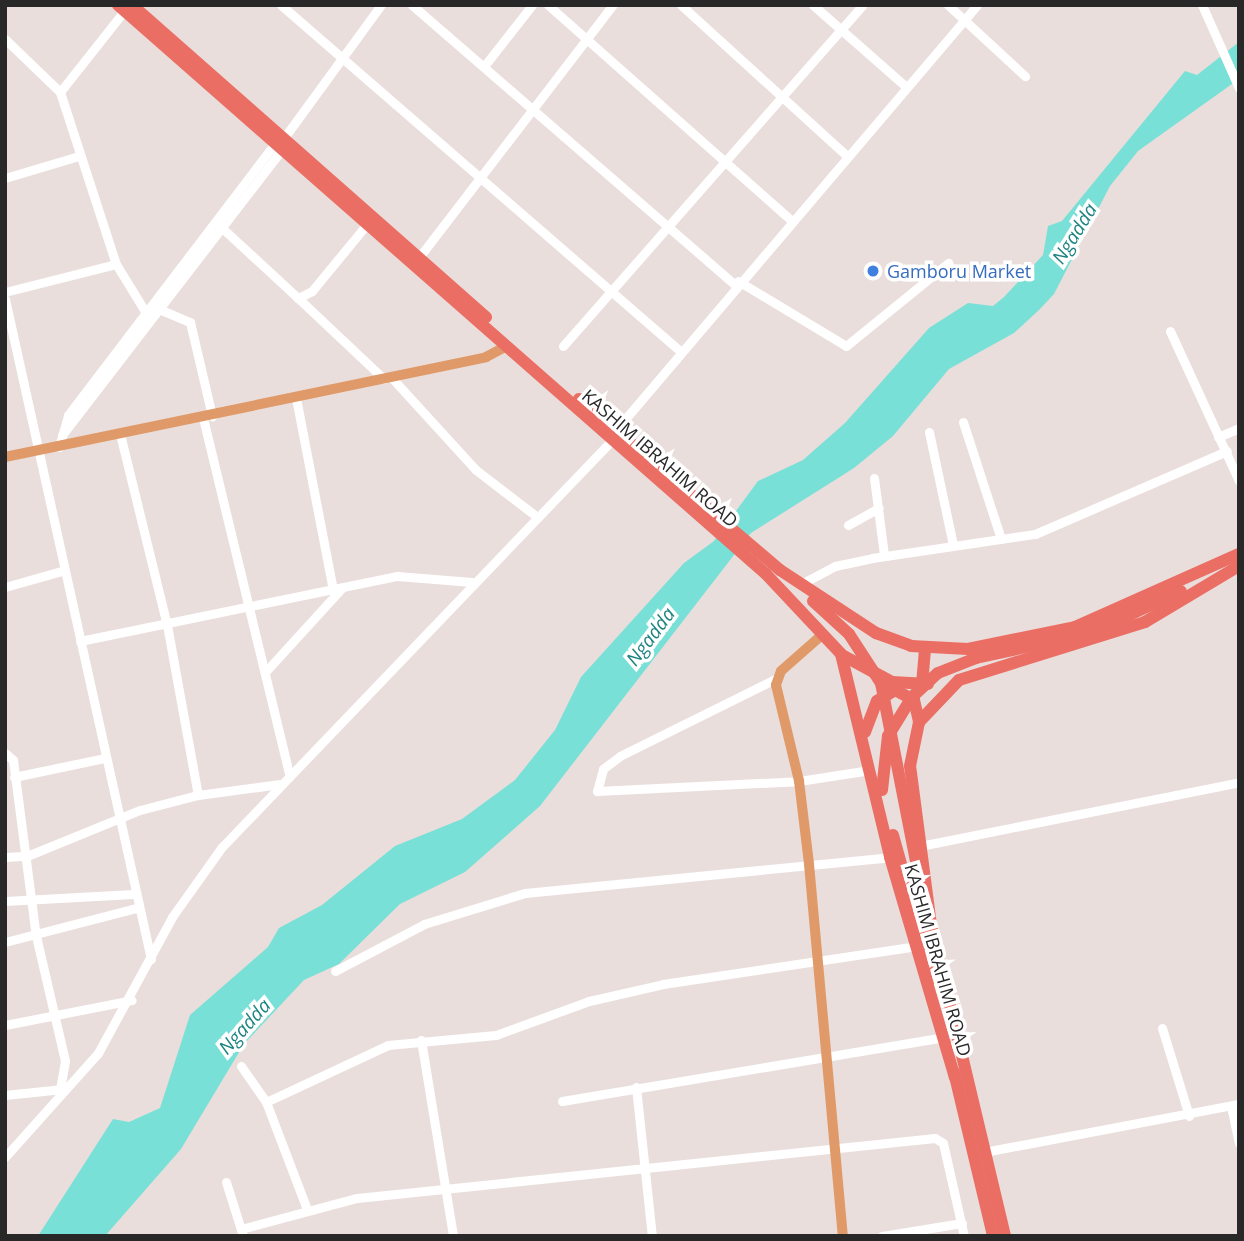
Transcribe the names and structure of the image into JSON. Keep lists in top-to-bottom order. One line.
{"streets":{"highway":["KASHIM IBRAHIM ROAD"]},"water":["Ngadda"],"places":["Gamboru Market"]}
